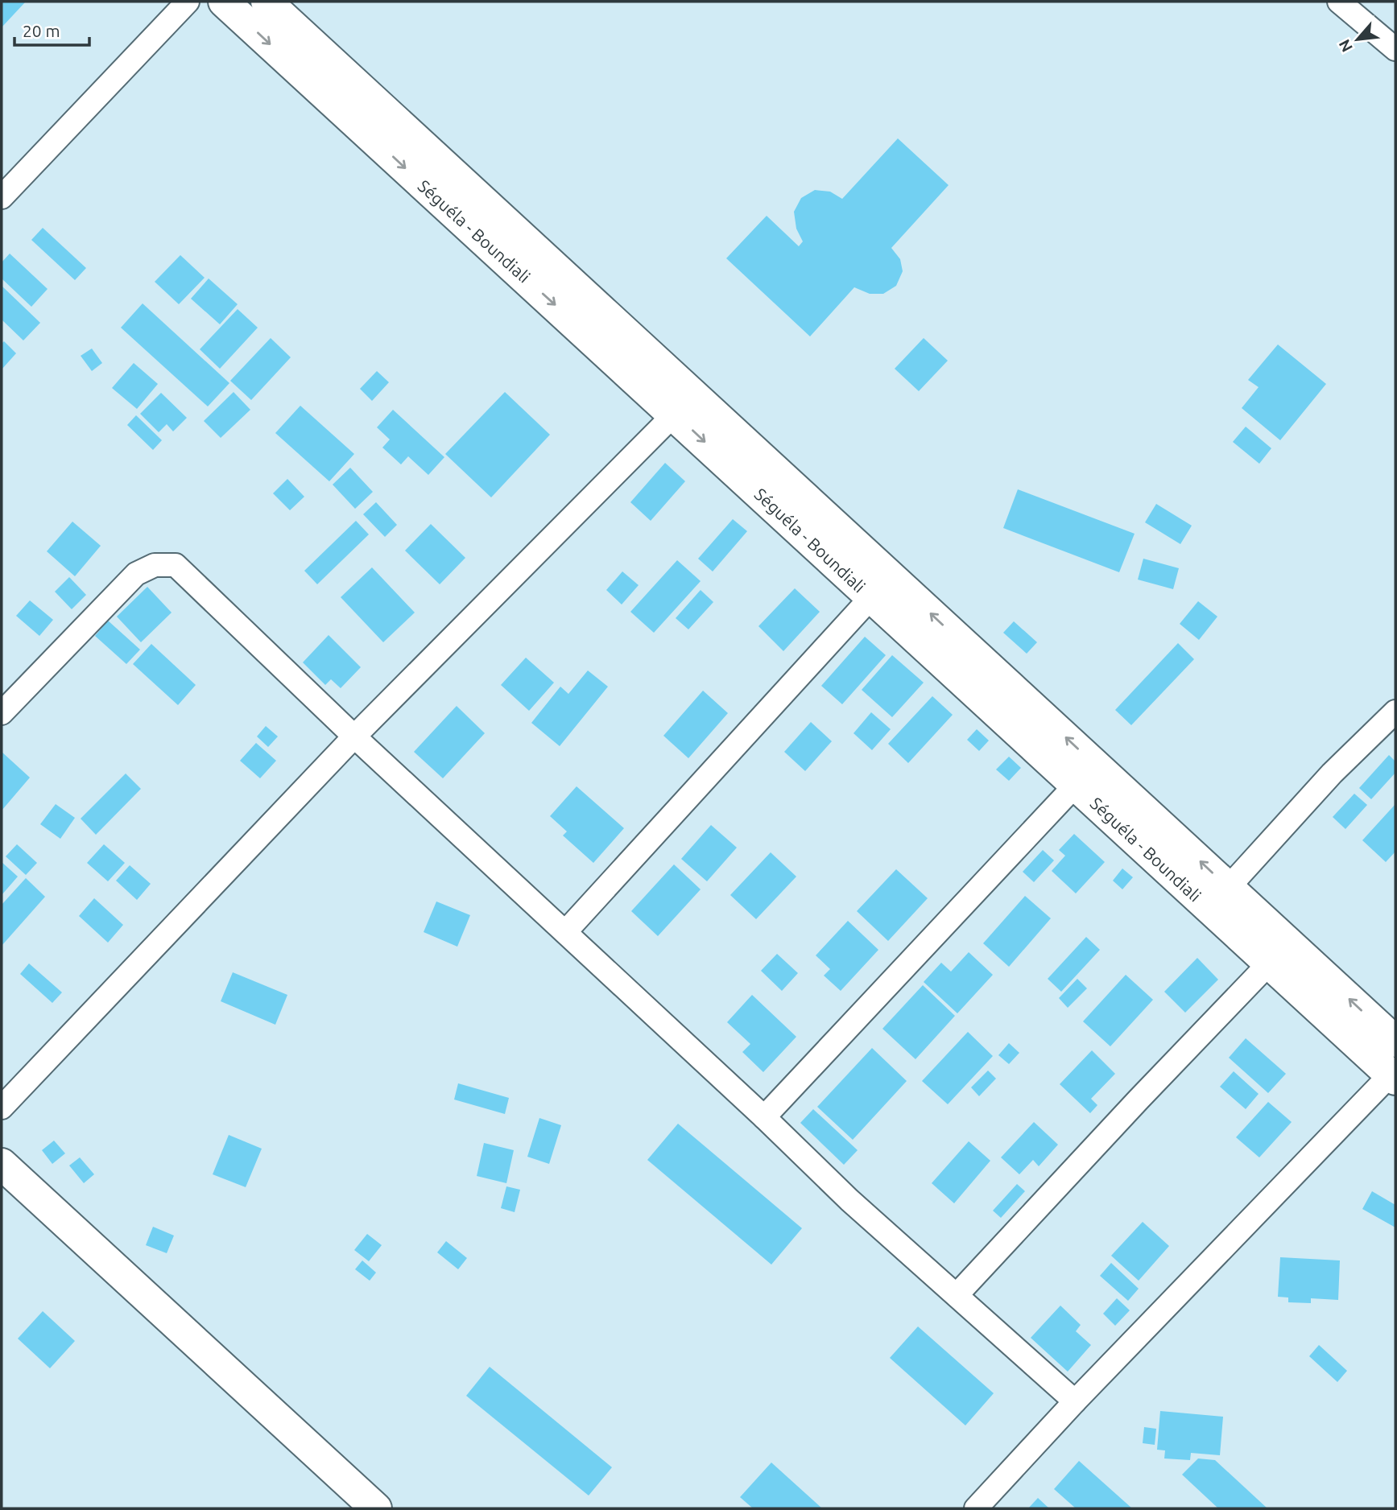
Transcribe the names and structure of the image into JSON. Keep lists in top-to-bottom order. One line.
{"streets":{"main road":["Séguéla - Boundiali"]},"scale_bar":"20 m","north":"bottom left"}
